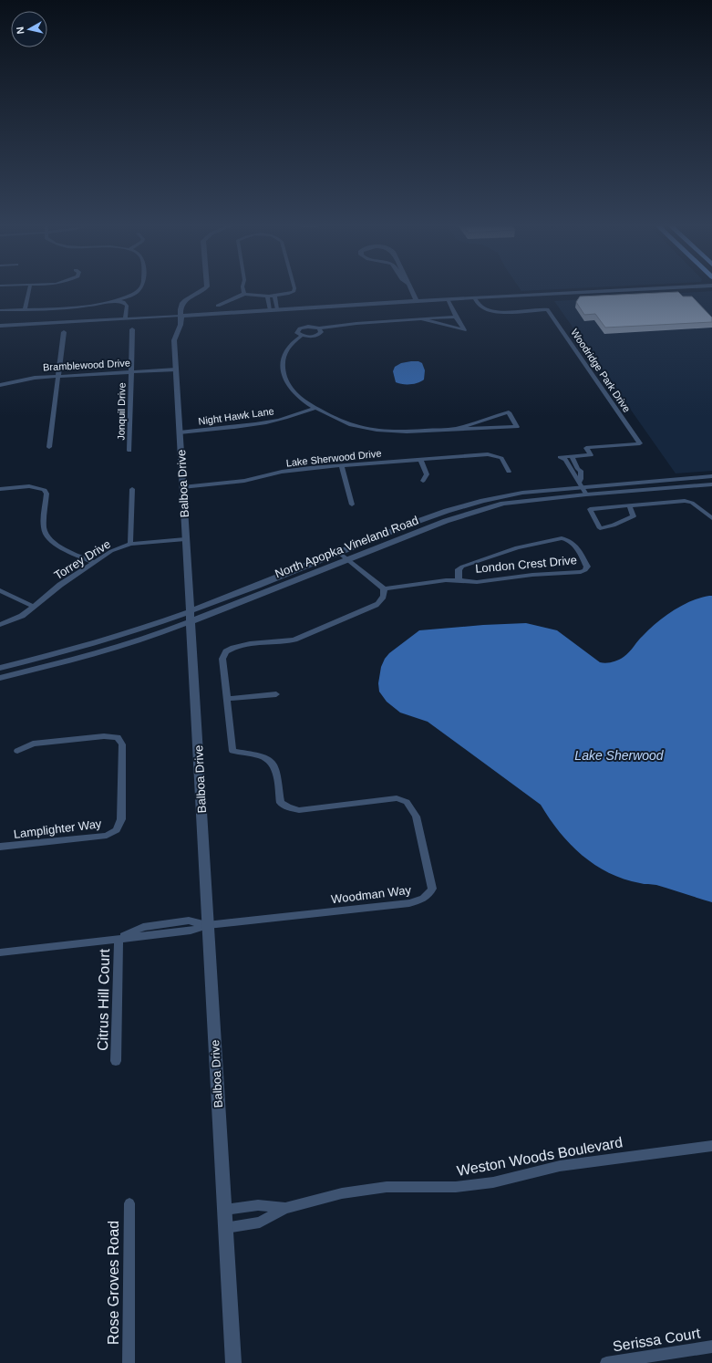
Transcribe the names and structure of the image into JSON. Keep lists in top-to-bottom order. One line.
{"streets":{"street":["Bramblewood Drive","Woodridge Park Drive","Jonquil Drive","Night Hawk Lane","Lake Sherwood Drive","Balboa Drive","North Apopka Vineland Road","Torrey Drive","London Crest Drive","Lamplighter Way","Woodman Way","Citrus Hill Court","Weston Woods Boulevard","Rose Groves Road","Serissa Court"]},"crossings":[["Bramblewood Drive","Jonquil Drive"],["Bramblewood Drive","Balboa Drive"],["Woodridge Park Drive","North Apopka Vineland Road"],["Night Hawk Lane","Balboa Drive"],["Lake Sherwood Drive","Balboa Drive"],["Balboa Drive","North Apopka Vineland Road"],["Balboa Drive","Torrey Drive"],["Balboa Drive","Woodman Way"],["Balboa Drive","Weston Woods Boulevard"],["Woodman Way","Citrus Hill Court"]],"water":["Lake Sherwood"],"north":"left"}
